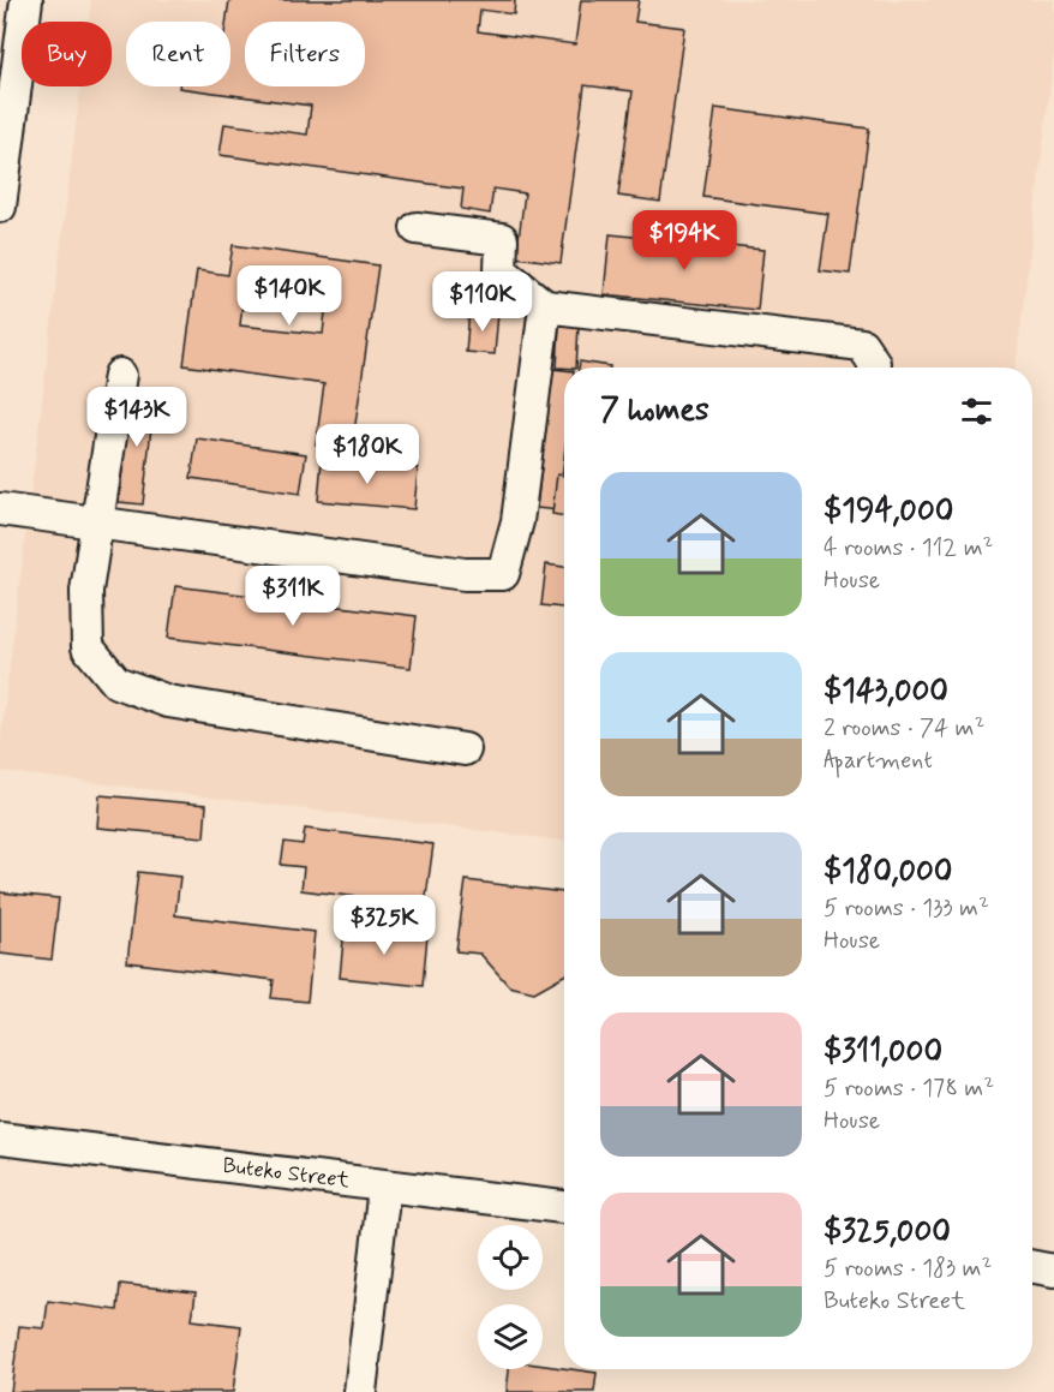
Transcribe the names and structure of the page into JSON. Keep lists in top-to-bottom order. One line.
{"streets":{"street":["Buteko Street"]},"page":{"chip":["Buy","Rent","Filters"],"price":["$194K","$140K","$110K","$143K","$180K","$311K","$325K"],"heading":"7 homes","list":[{"name":"$194,000","note":"4 rooms · 112 m² · House"},{"name":"$143,000","note":"2 rooms · 74 m² · Apartment"},{"name":"$180,000","note":"5 rooms · 133 m² · House"},{"name":"$311,000","note":"5 rooms · 178 m² · House"},{"name":"$325,000","note":"5 rooms · 183 m² · Buteko Street"}]}}
